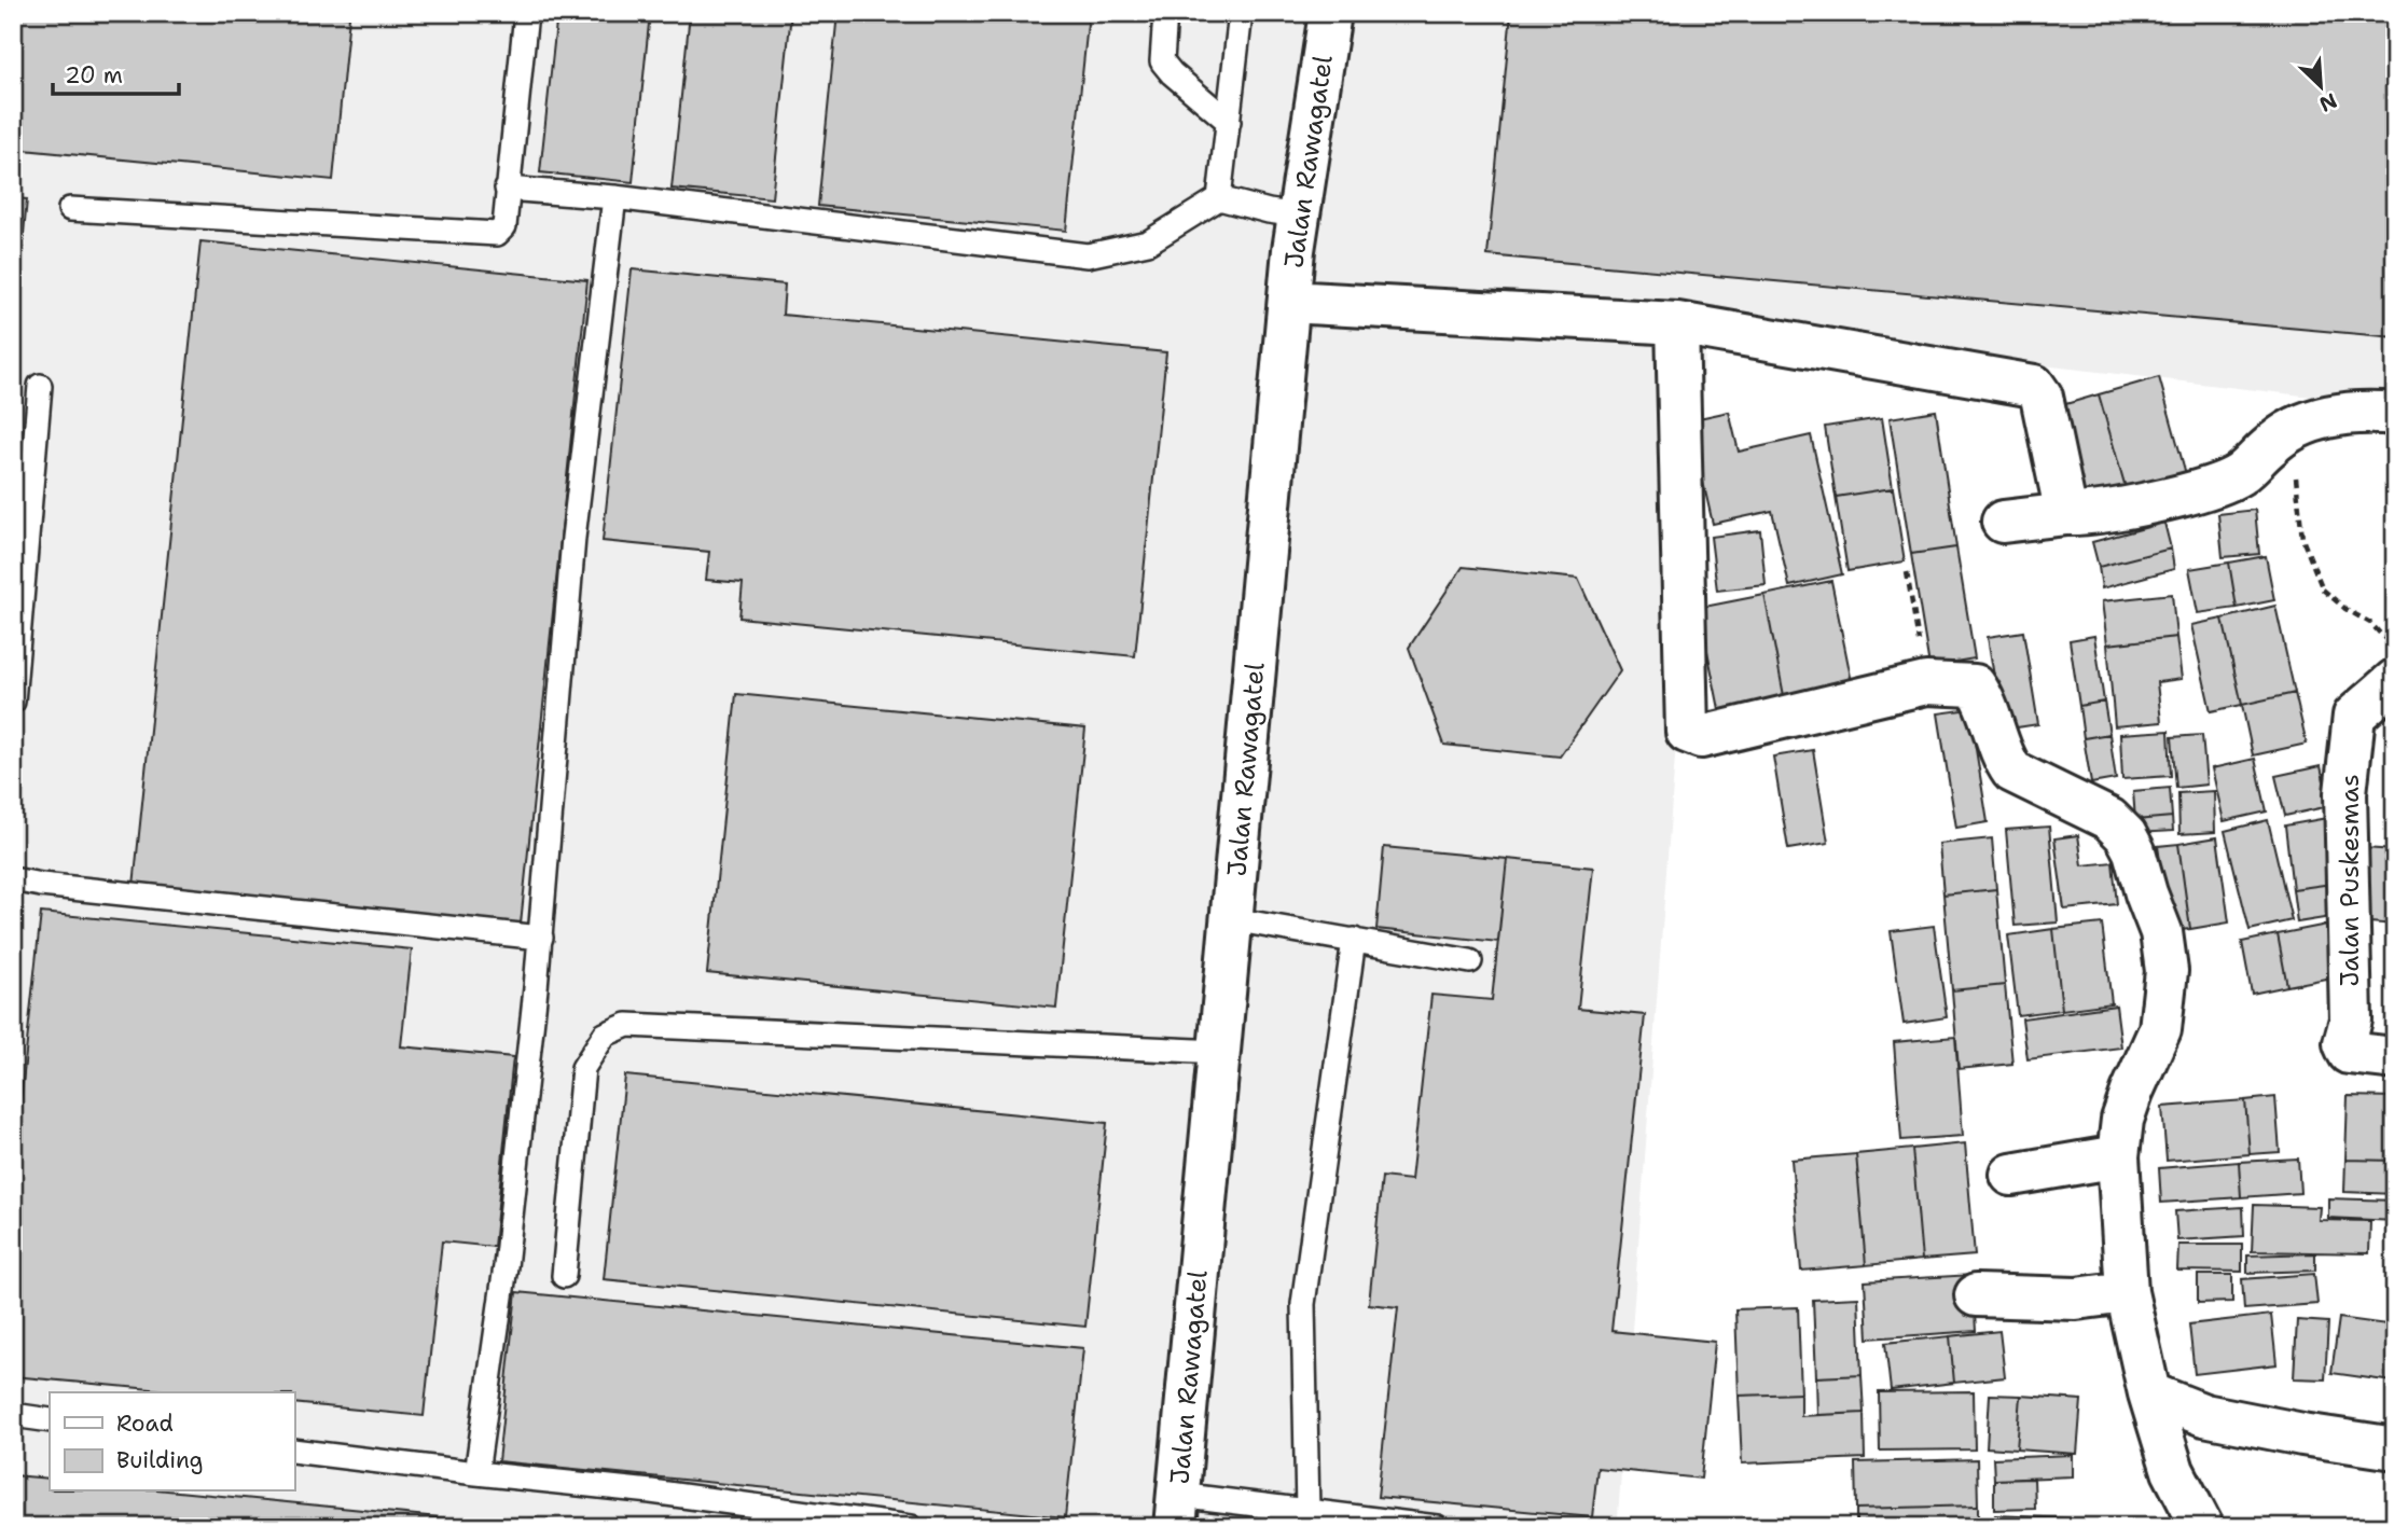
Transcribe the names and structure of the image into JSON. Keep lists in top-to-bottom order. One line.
{"streets":{"street":["Jalan Rawagatel","Jalan Puskesmas"]},"legend":["Road","Building"],"scale_bar":"20 m","north":"bottom right"}
